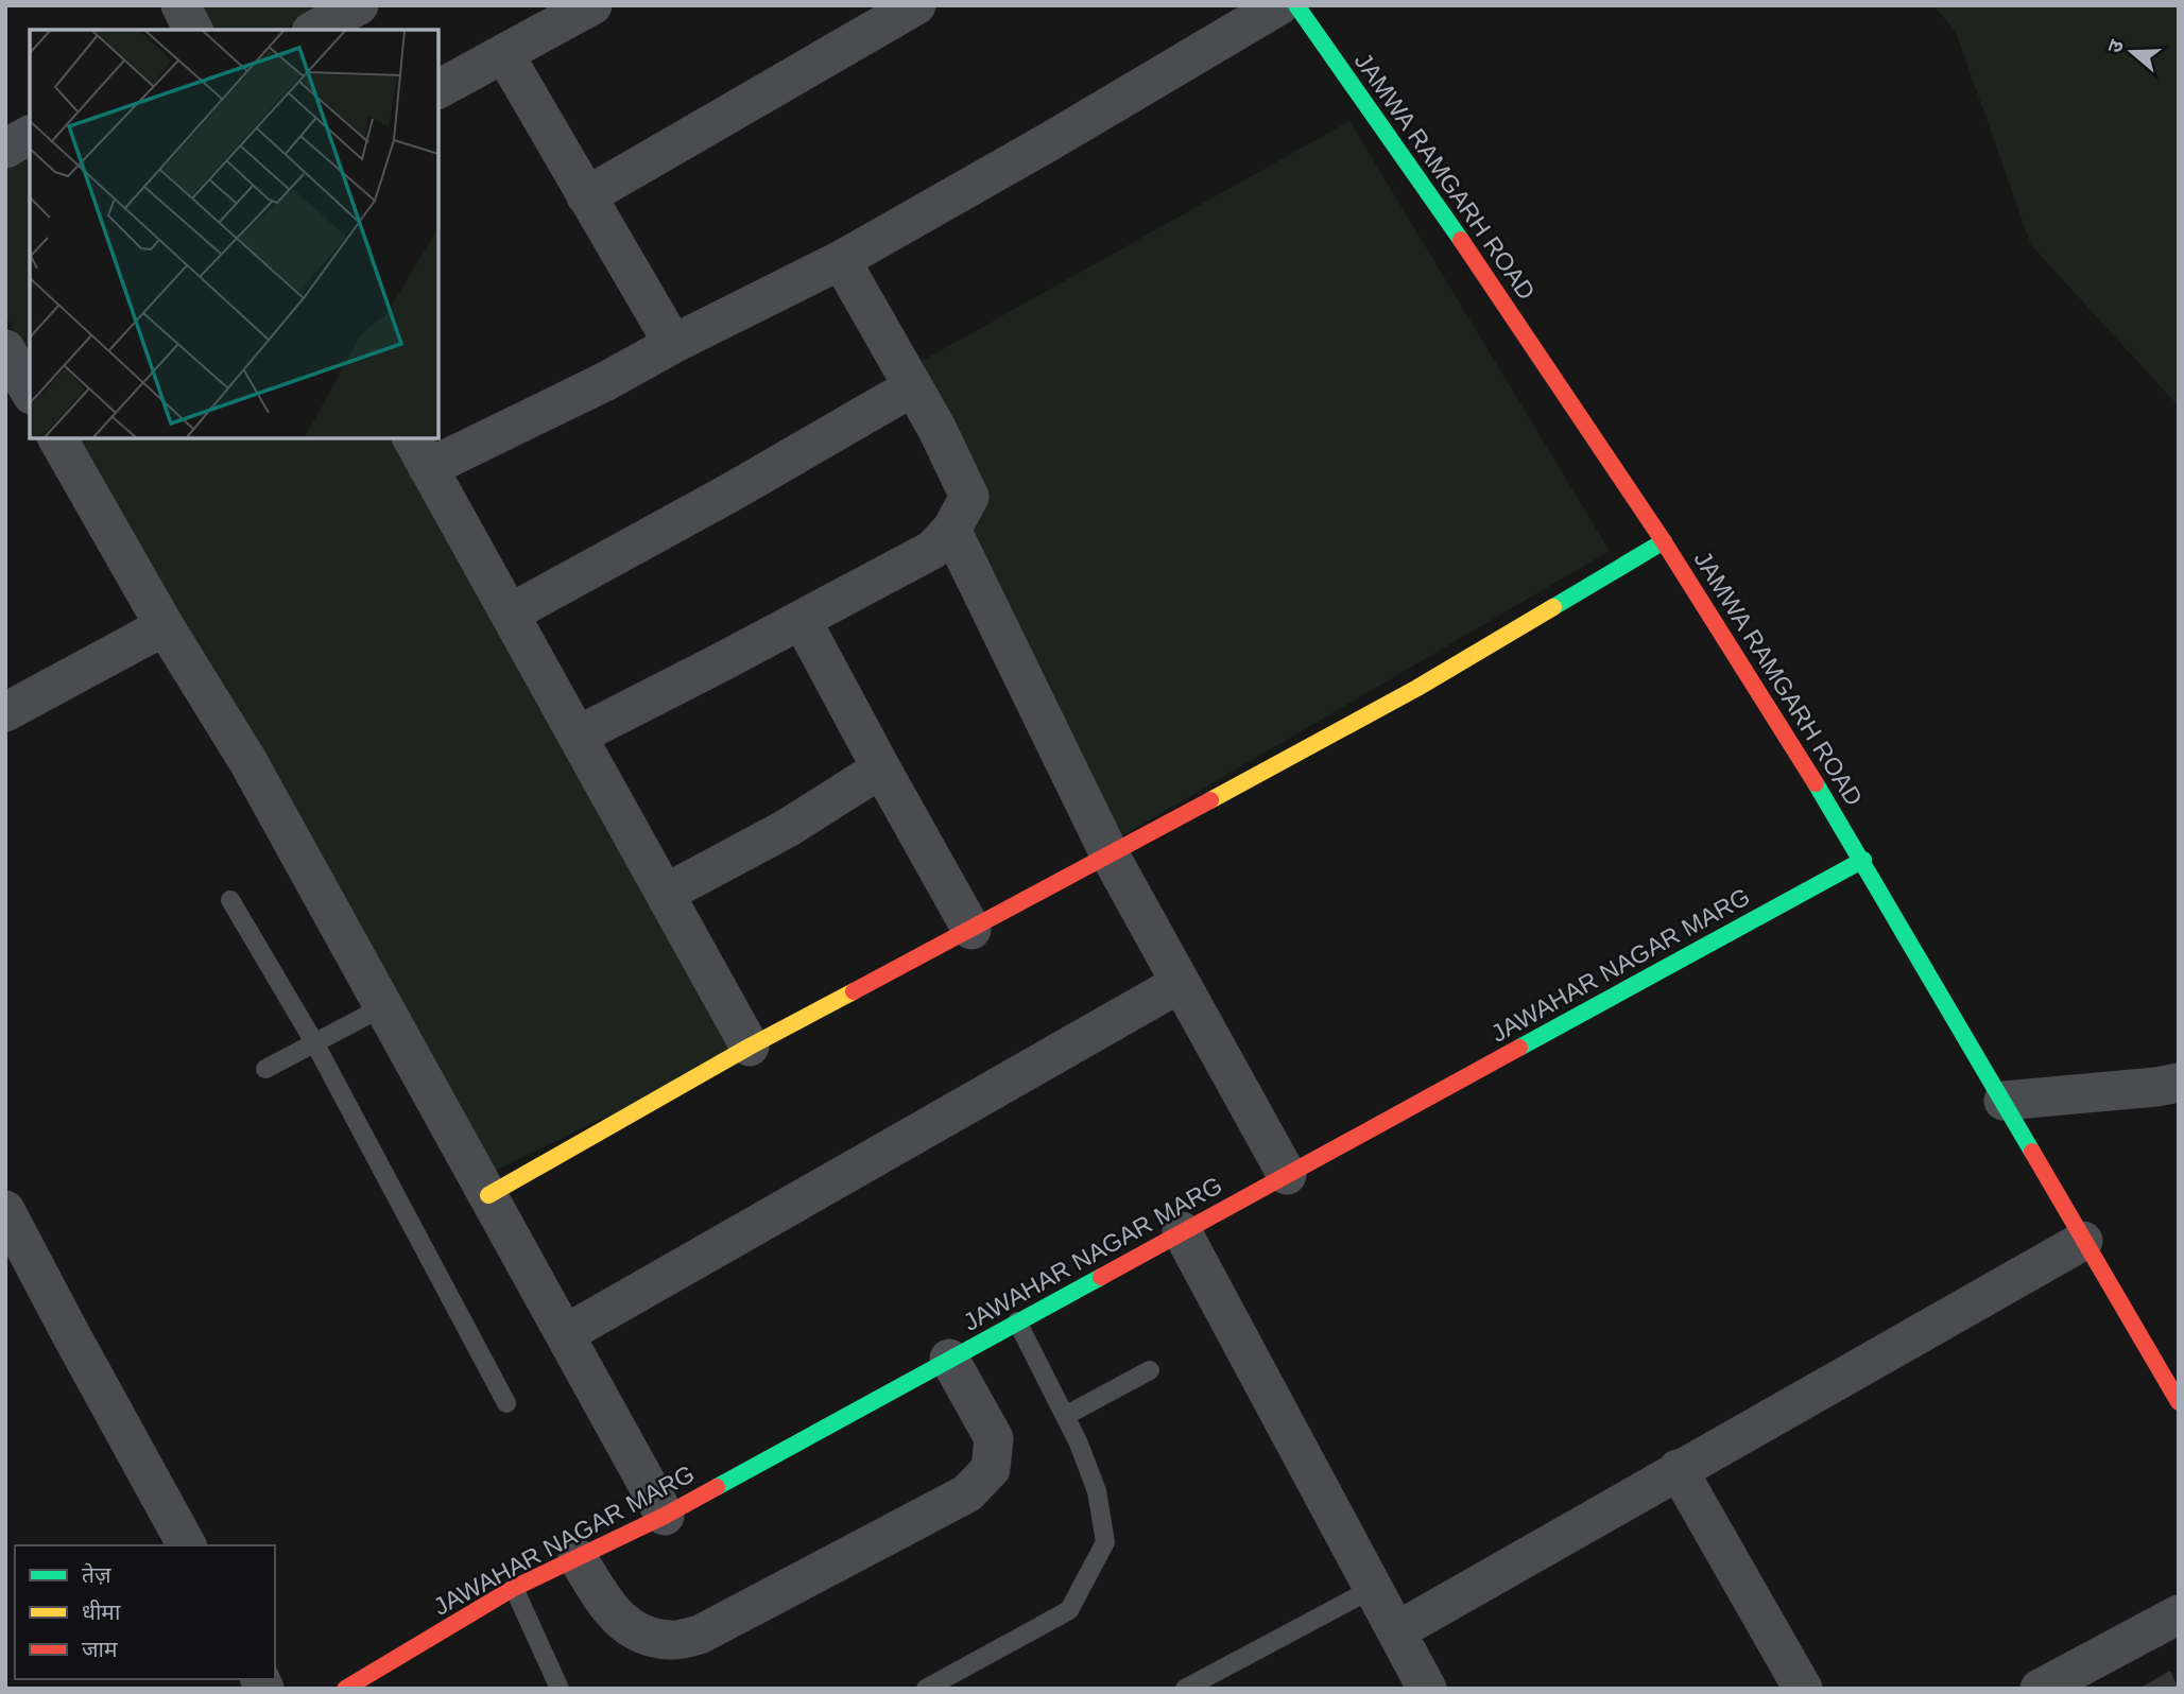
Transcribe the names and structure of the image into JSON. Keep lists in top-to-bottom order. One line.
{"streets":{"street":["JAMWA RAMGARH ROAD","JAWAHAR NAGAR MARG"]},"crossings":[["JAMWA RAMGARH ROAD","JAWAHAR NAGAR MARG"]],"legend":["तेज़","धीमा","जाम"],"north":"left"}
